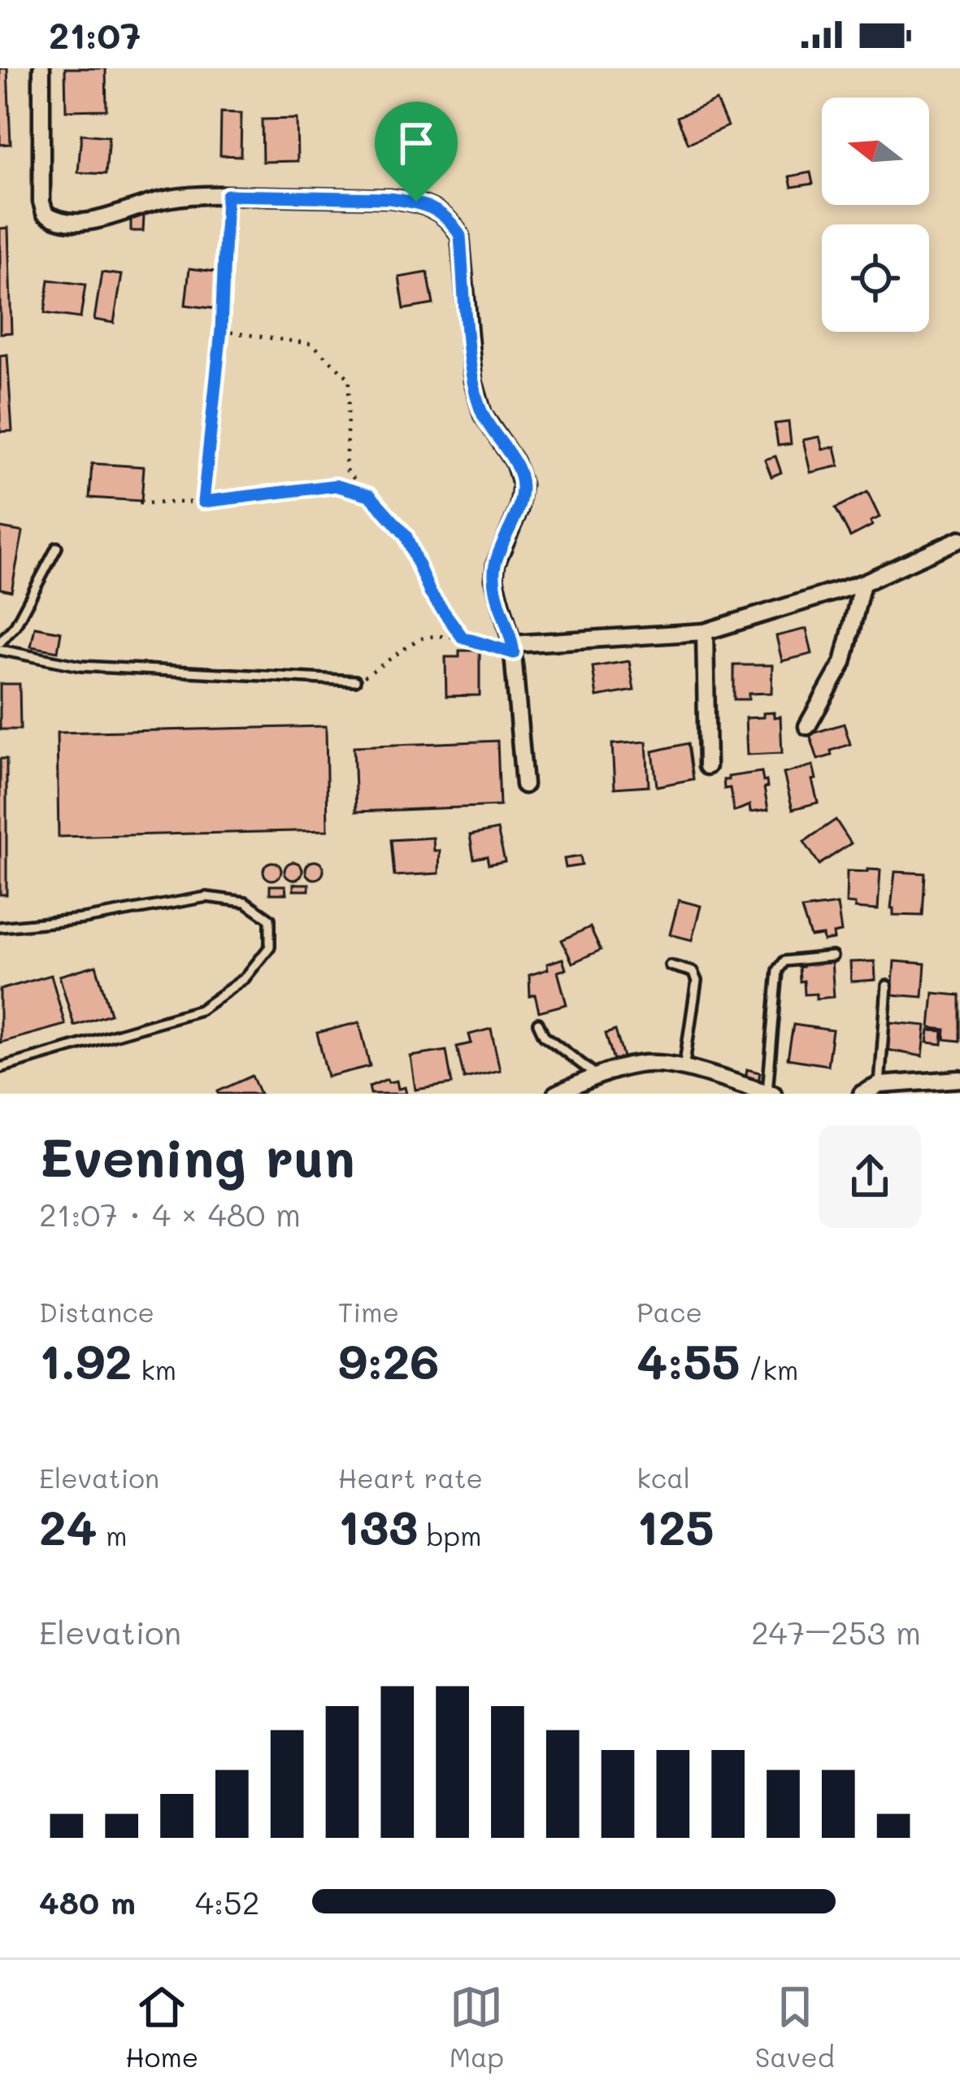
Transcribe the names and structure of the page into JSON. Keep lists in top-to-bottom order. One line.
{"north":"left","page":{"status":"21:07","heading":["Evening run","21:07 · 4 × 480 m"],"stats":[["Distance","1.92 km"],["Time","9:26"],["Pace","4:55 /km"],["Elevation","24 m"],["Heart rate","133 bpm"],["kcal","125"]],"chart":["Elevation","247–253 m"],"list":[{"name":"480 m","note":"4:52"}],"tabs":["Home","Map","Saved"]}}
